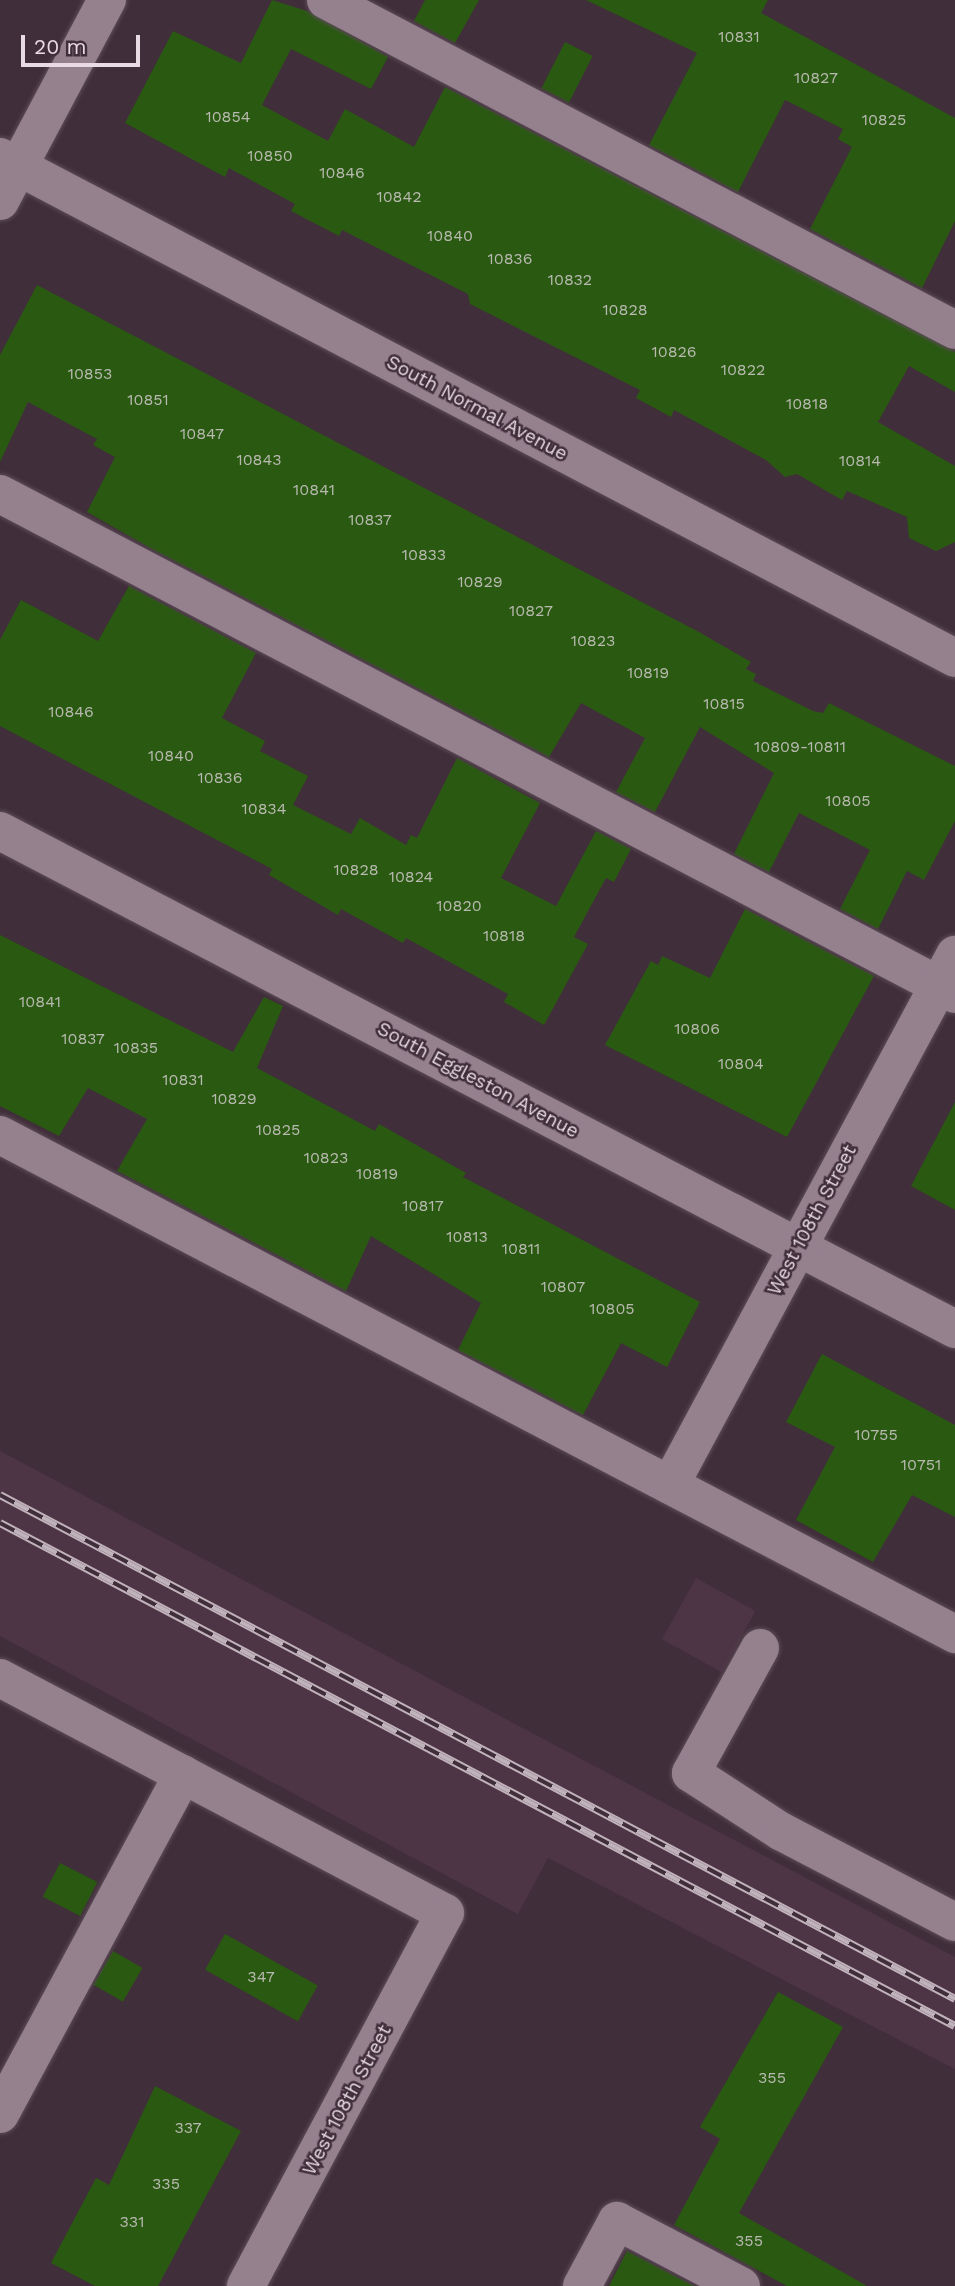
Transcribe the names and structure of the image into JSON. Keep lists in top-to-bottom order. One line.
{"streets":{"street":["South Normal Avenue","South Eggleston Avenue","West 108th Street"]},"crossings":[["South Eggleston Avenue","West 108th Street"]],"house_numbers":["10831","10827","10854","10825","10850","10846","10842","10840","10836","10832","10828","10826","10822","10853","10851","10818","10847","10843","10814","10841","10837","10833","10829","10827","10823","10819","10815","10846","10809-10811","10840","10836","10805","10834","10828","10824","10820","10818","10841","10806","10837","10835","10804","10831","10829","10825","10823","10819","10817","10813","10811","10807","10805","10755","10751","347","355","337","335","331","355"],"scale_bar":"20 m"}
